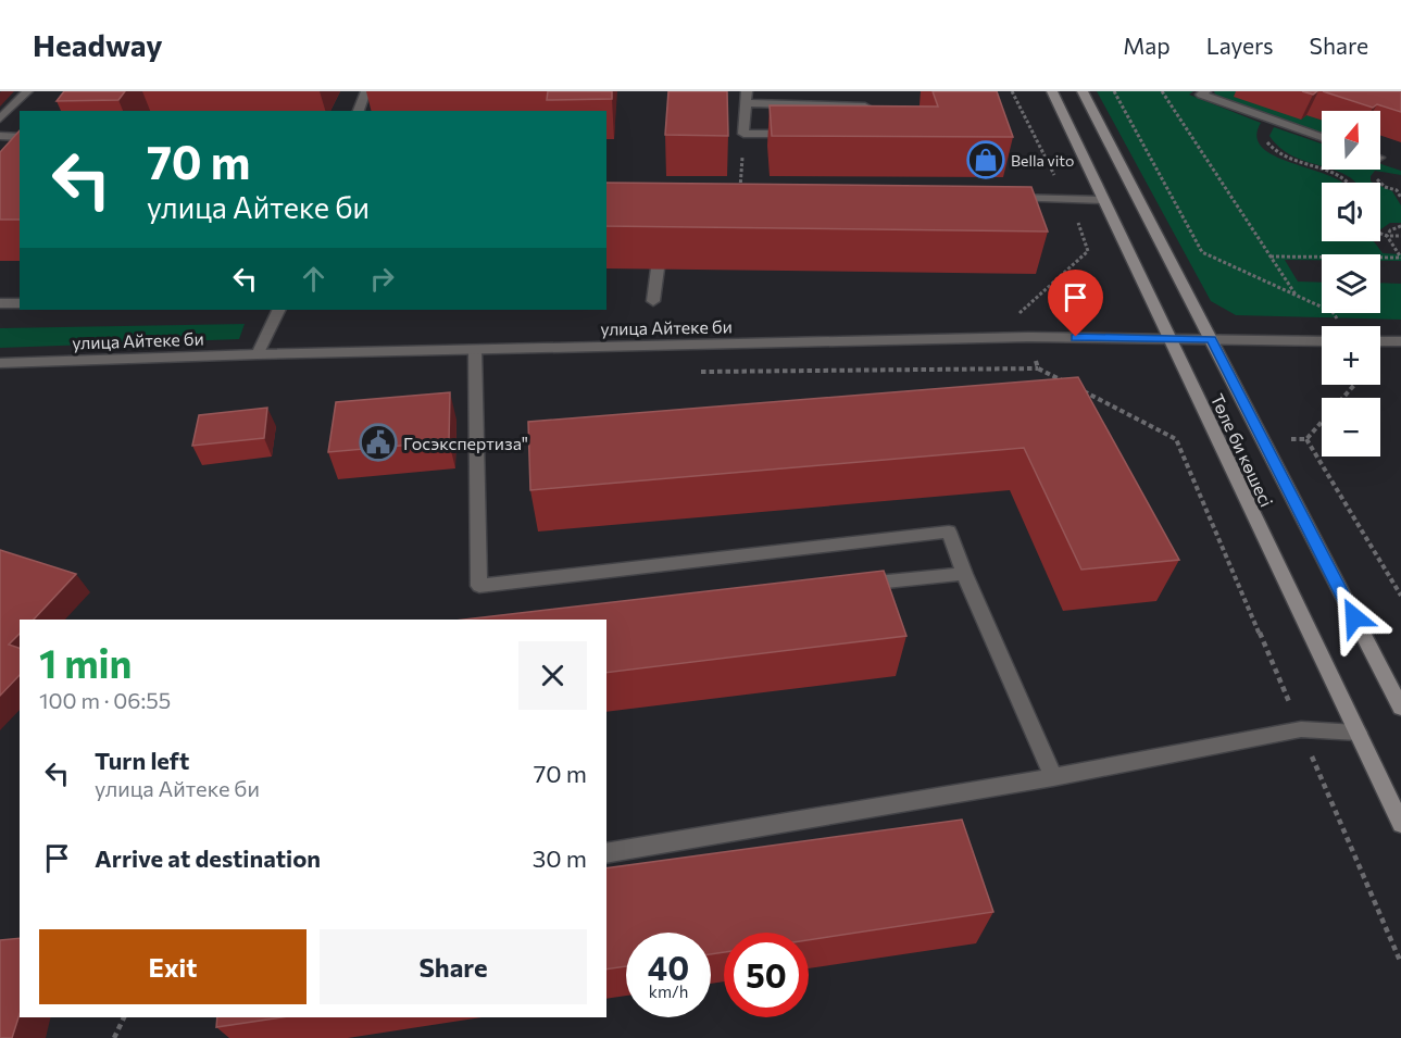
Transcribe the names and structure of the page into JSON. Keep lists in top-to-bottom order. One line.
{"streets":{"main road":["Төле би көшесі"],"street":["улица Айтеке би"]},"crossings":[["улица Айтеке би","Төле би көшесі"]],"places":{"shop":["Bella vito"],"public building":["Госэкспертиза\""]},"north":"top","page":{"header":"Headway","nav":["Map","Layers","Share"],"map_buttons":["+","−"],"turn":["70 m","улица Айтеке би"],"heading":["1 min","100 m · 06:55"],"list":[{"name":"Turn left","note":"улица Айтеке би","value":"70 m"},{"name":"Arrive at destination","value":"30 m"}],"buttons":["Exit","Share"],"speed":"40 km/h","limit":"50"}}
